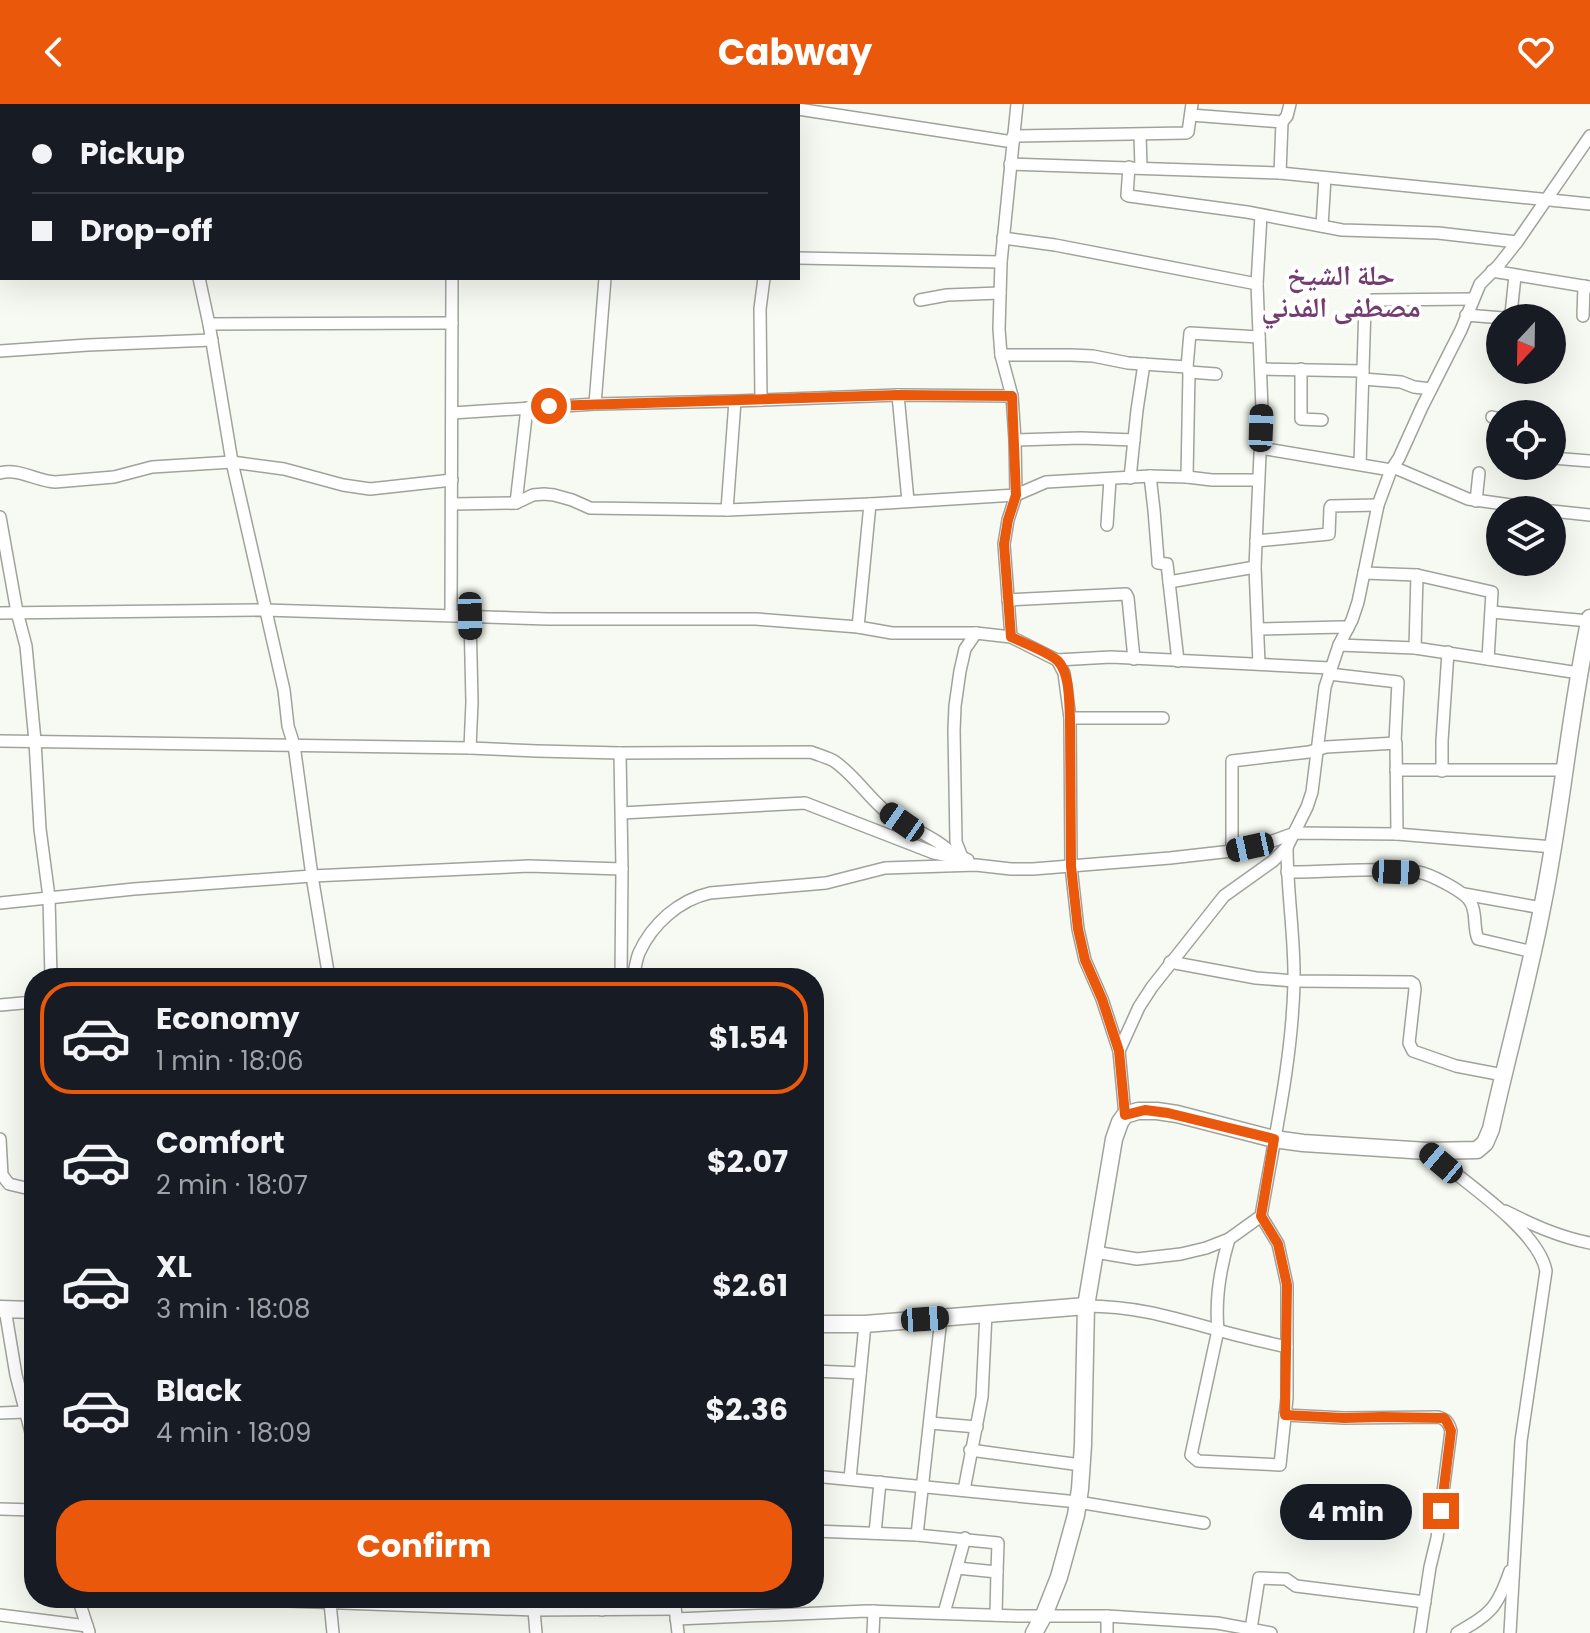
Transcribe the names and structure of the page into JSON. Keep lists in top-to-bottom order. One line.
{"districts":["حلة الشيخ مصطفى الفدني"],"north":"bottom","page":{"header":"Cabway","banner":["Pickup","Drop-off"],"list":[{"name":"Economy","note":"1 min · 18:06","value":"$1.54"},{"name":"Comfort","note":"2 min · 18:07","value":"$2.07"},{"name":"XL","note":"3 min · 18:08","value":"$2.61"},{"name":"Black","note":"4 min · 18:09","value":"$2.36"}],"bubble":"4 min","buttons":"Confirm"}}
